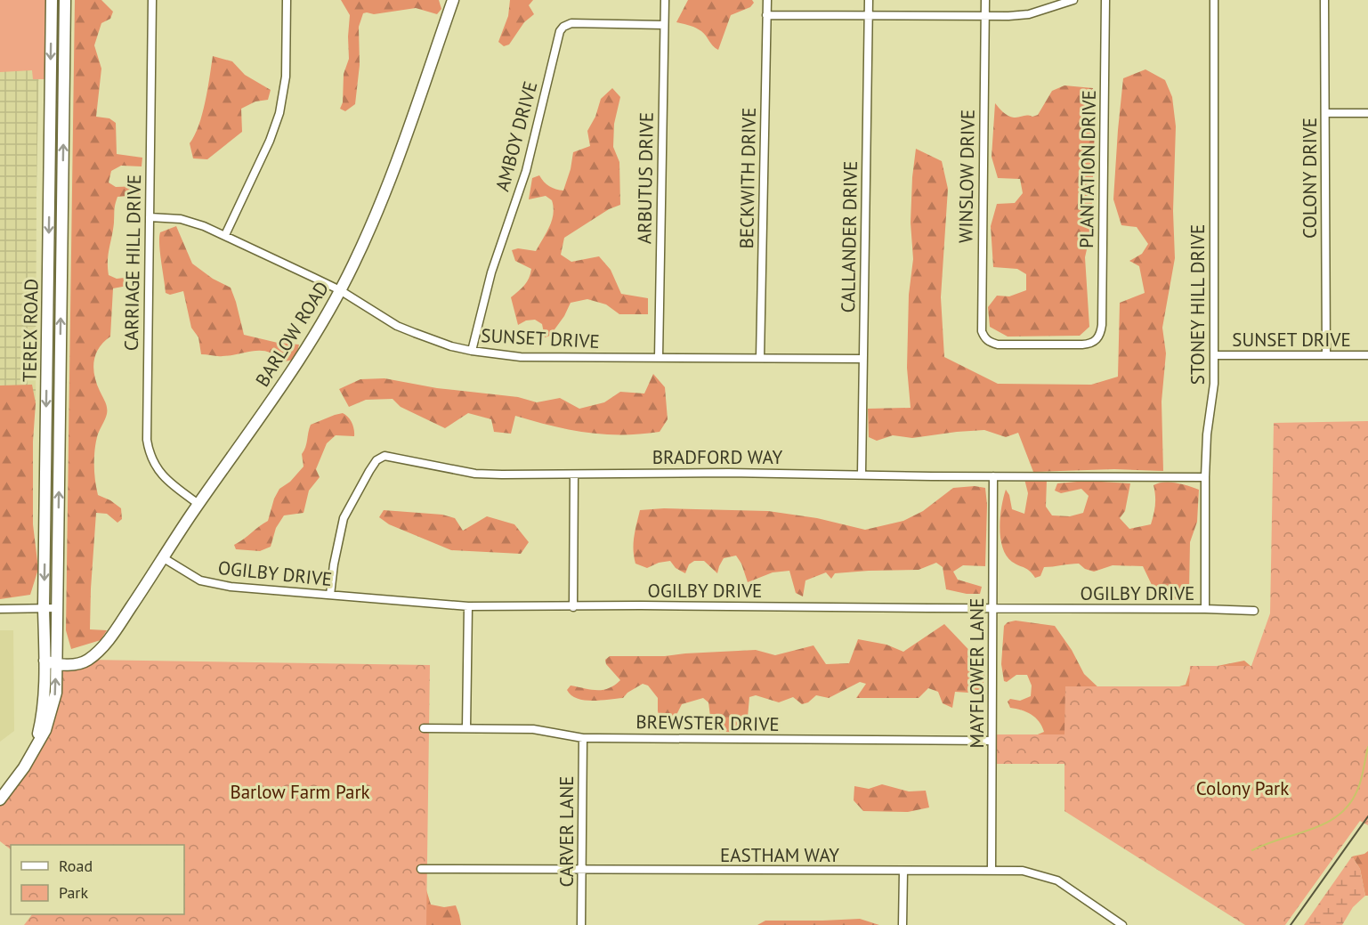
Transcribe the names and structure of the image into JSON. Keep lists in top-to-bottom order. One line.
{"streets":{"street":["AMBOY DRIVE","PLANTATION DRIVE","WINSLOW DRIVE","ARBUTUS DRIVE","BECKWITH DRIVE","COLONY DRIVE","CALLANDER DRIVE","CARRIAGE HILL DRIVE","STONEY HILL DRIVE","TEREX ROAD","BARLOW ROAD","SUNSET DRIVE","BRADFORD WAY","OGILBY DRIVE","MAYFLOWER LANE","BREWSTER DRIVE","CARVER LANE","EASTHAM WAY"]},"crossings":[["AMBOY DRIVE","ARBUTUS DRIVE"],["AMBOY DRIVE","SUNSET DRIVE"],["PLANTATION DRIVE","WINSLOW DRIVE"],["ARBUTUS DRIVE","SUNSET DRIVE"],["BECKWITH DRIVE","SUNSET DRIVE"],["COLONY DRIVE","SUNSET DRIVE"],["CALLANDER DRIVE","SUNSET DRIVE"],["CALLANDER DRIVE","BRADFORD WAY"],["CARRIAGE HILL DRIVE","BARLOW ROAD"],["CARRIAGE HILL DRIVE","SUNSET DRIVE"],["STONEY HILL DRIVE","SUNSET DRIVE"],["STONEY HILL DRIVE","BRADFORD WAY"],["STONEY HILL DRIVE","OGILBY DRIVE"],["TEREX ROAD","BARLOW ROAD"],["BARLOW ROAD","SUNSET DRIVE"],["BARLOW ROAD","OGILBY DRIVE"],["BRADFORD WAY","OGILBY DRIVE"],["BRADFORD WAY","MAYFLOWER LANE"],["OGILBY DRIVE","MAYFLOWER LANE"],["MAYFLOWER LANE","BREWSTER DRIVE"],["MAYFLOWER LANE","EASTHAM WAY"],["BREWSTER DRIVE","CARVER LANE"],["CARVER LANE","EASTHAM WAY"]],"parks":["Colony Park","Barlow Farm Park"],"legend":["Road","Park"]}
